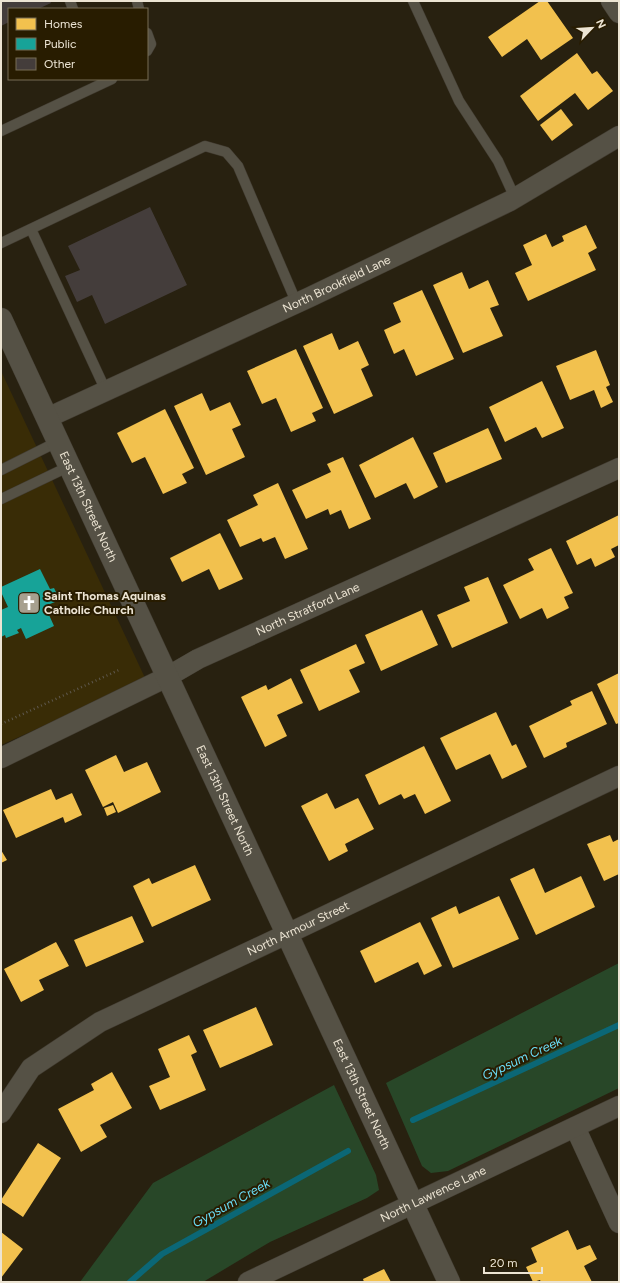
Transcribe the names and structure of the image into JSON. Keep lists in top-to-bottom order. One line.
{"streets":{"main road":["East 13th Street North"],"street":["North Brookfield Lane","North Stratford Lane","North Armour Street","North Lawrence Lane"]},"crossings":[["North Brookfield Lane","East 13th Street North"],["East 13th Street North","North Stratford Lane"],["East 13th Street North","North Armour Street"],["East 13th Street North","North Lawrence Lane"]],"water":["Gypsum Creek"],"places":{"church":["Saint Thomas Aquinas Catholic Church"]},"legend":["Homes","Public","Other"],"scale_bar":"20 m","north":"top right"}
